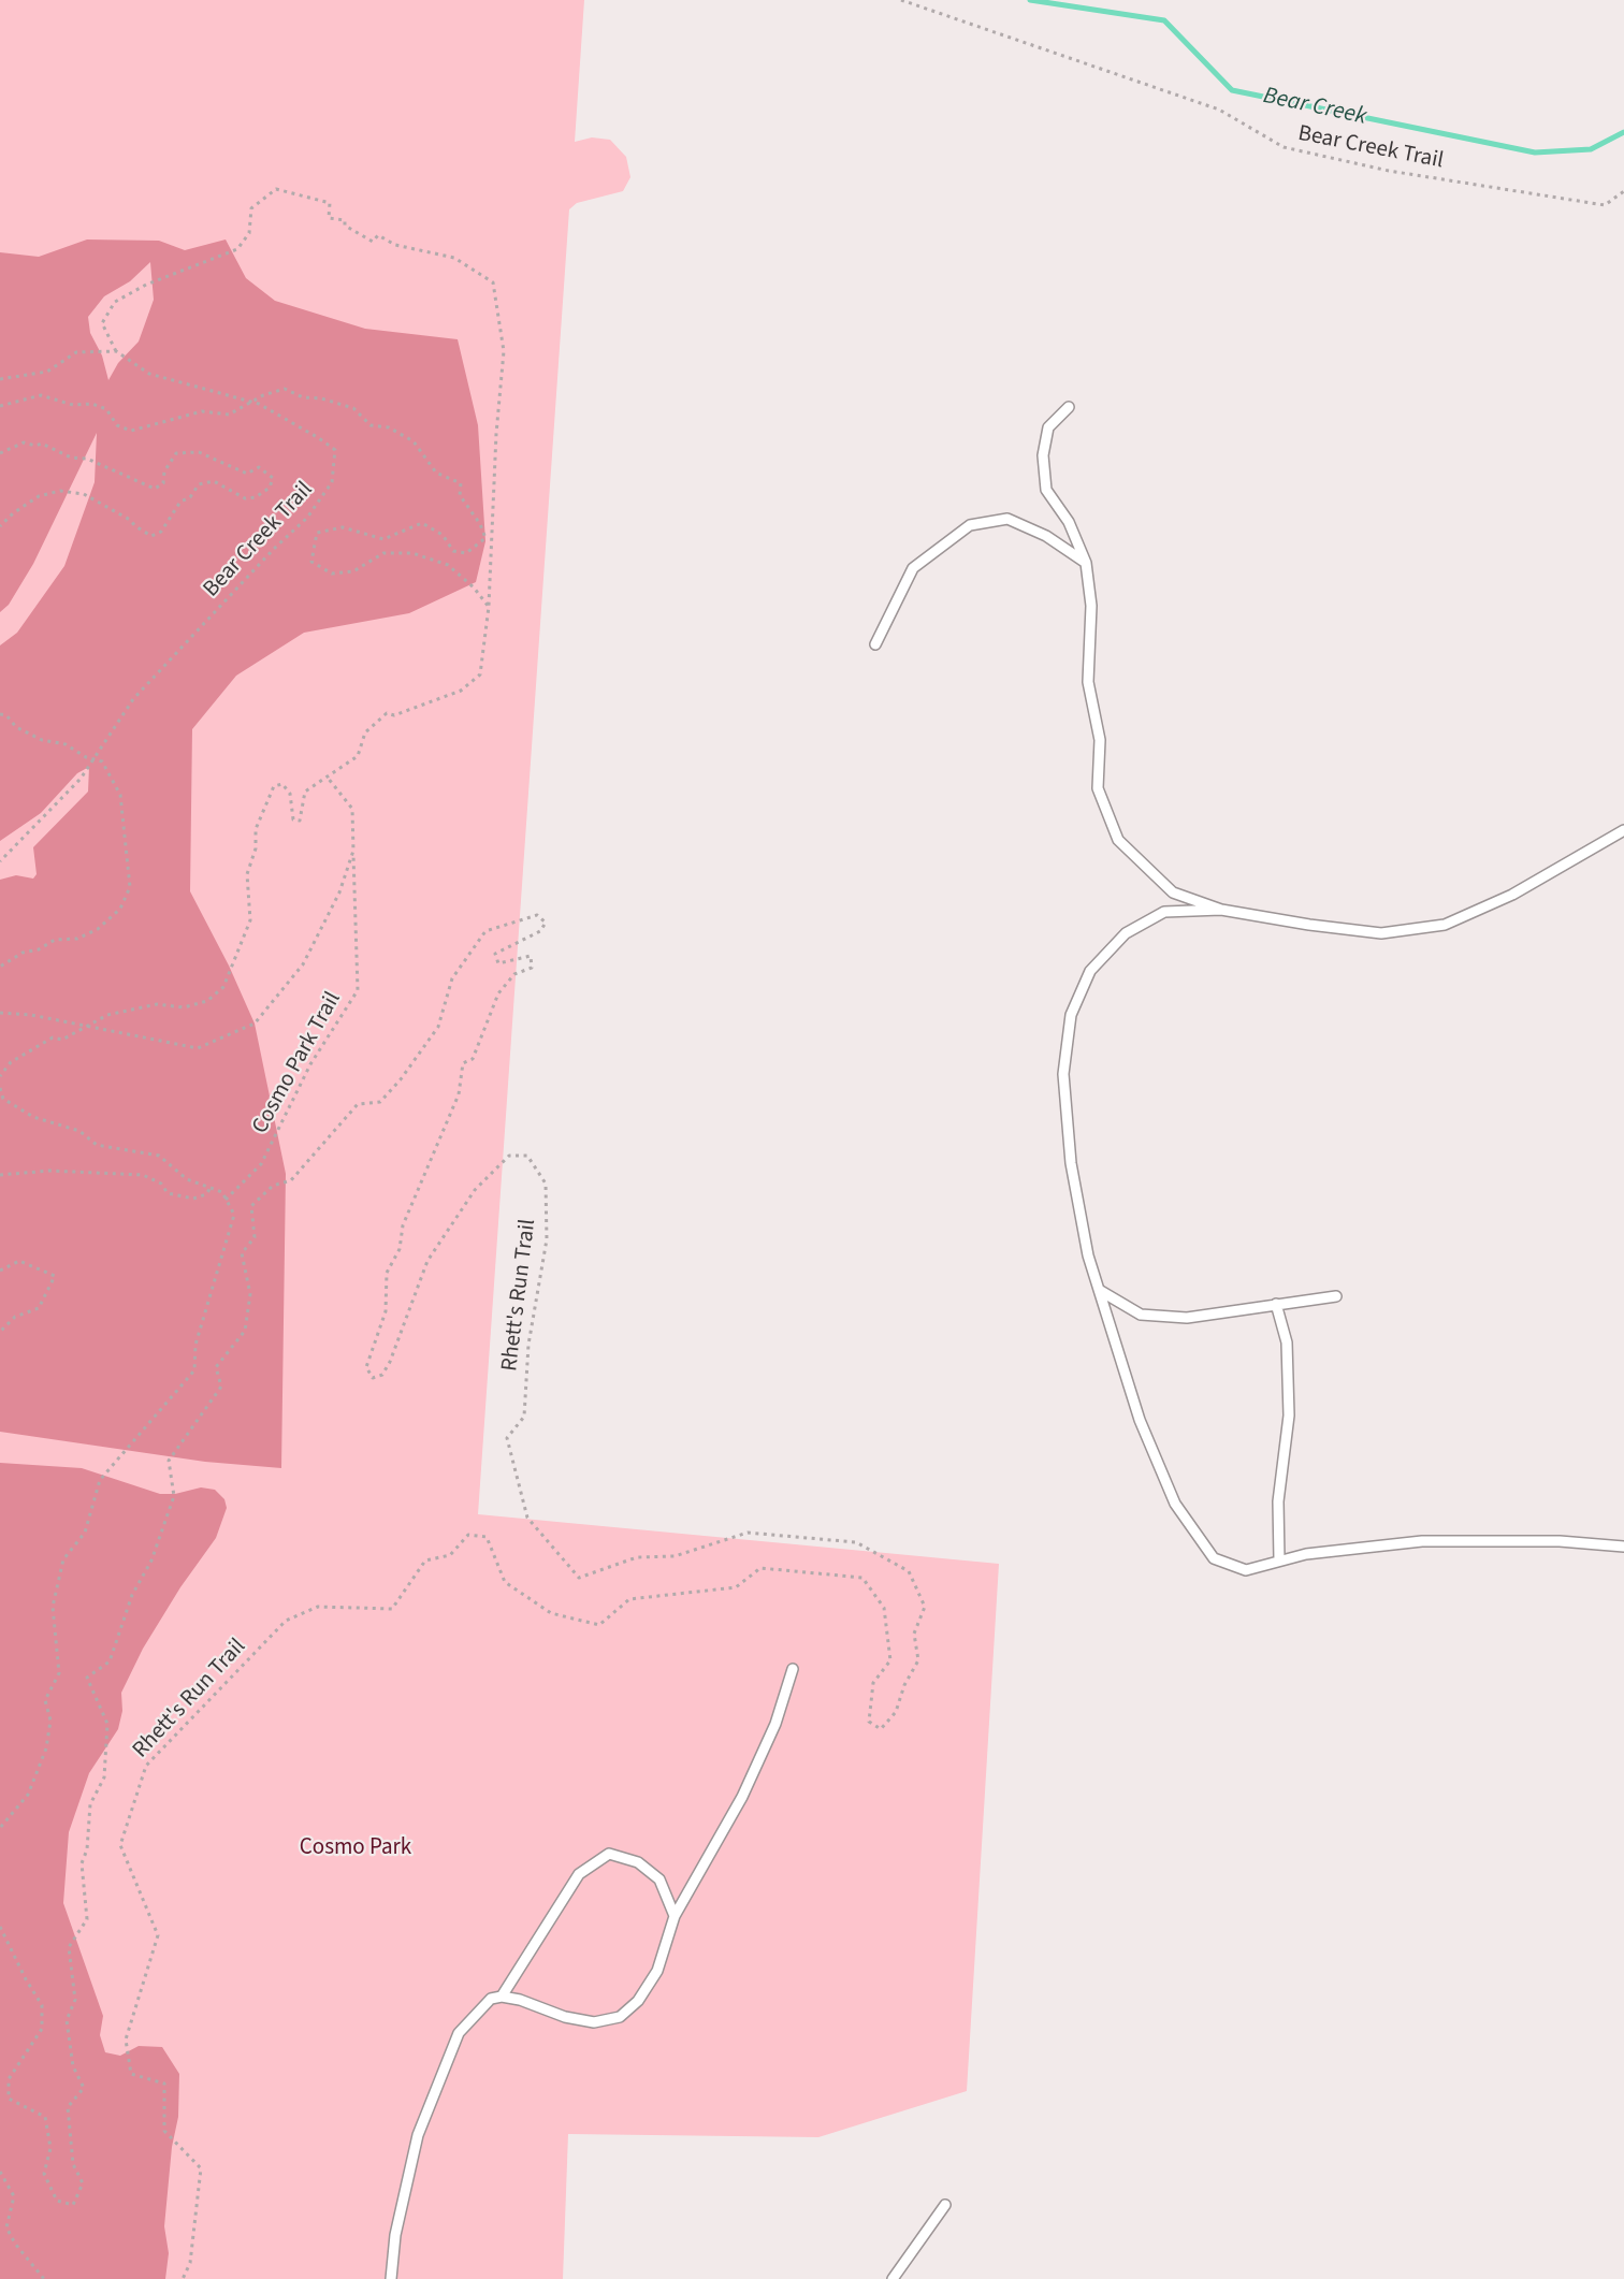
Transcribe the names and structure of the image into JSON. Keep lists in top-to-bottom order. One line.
{"streets":{"path":["Bear Creek Trail","Cosmo Park Trail","Rhett's Run Trail"]},"water":["Bear Creek"],"parks":["Cosmo Park"]}
